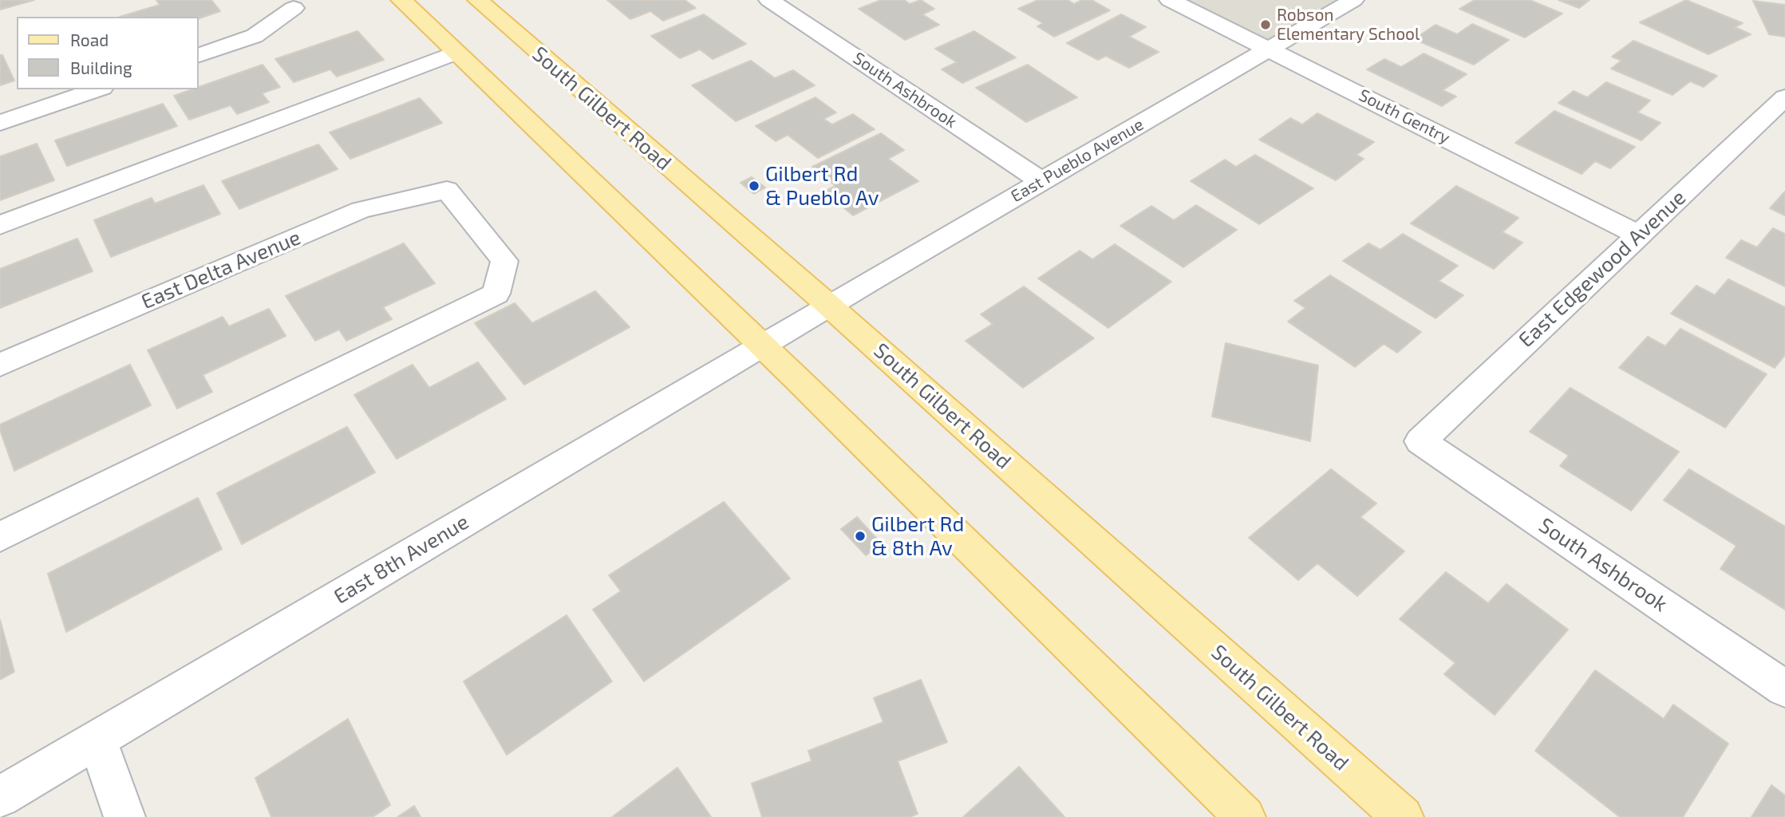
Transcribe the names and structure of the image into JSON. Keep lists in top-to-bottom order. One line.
{"streets":{"main road":["South Gilbert Road"],"street":["South Ashbrook","South Gentry","East Pueblo Avenue","East Edgewood Avenue","East Delta Avenue","East 8th Avenue"]},"crossings":[["South Ashbrook","East Pueblo Avenue"],["South Ashbrook","East Edgewood Avenue"],["South Gilbert Road","East Pueblo Avenue"],["South Gilbert Road","East 8th Avenue"],["South Gentry","East Pueblo Avenue"],["South Gentry","East Edgewood Avenue"],["East Pueblo Avenue","East 8th Avenue"]],"places":["Robson Elementary School","Gilbert Rd & Pueblo Av","Gilbert Rd & 8th Av"],"legend":["Road","Building"]}
